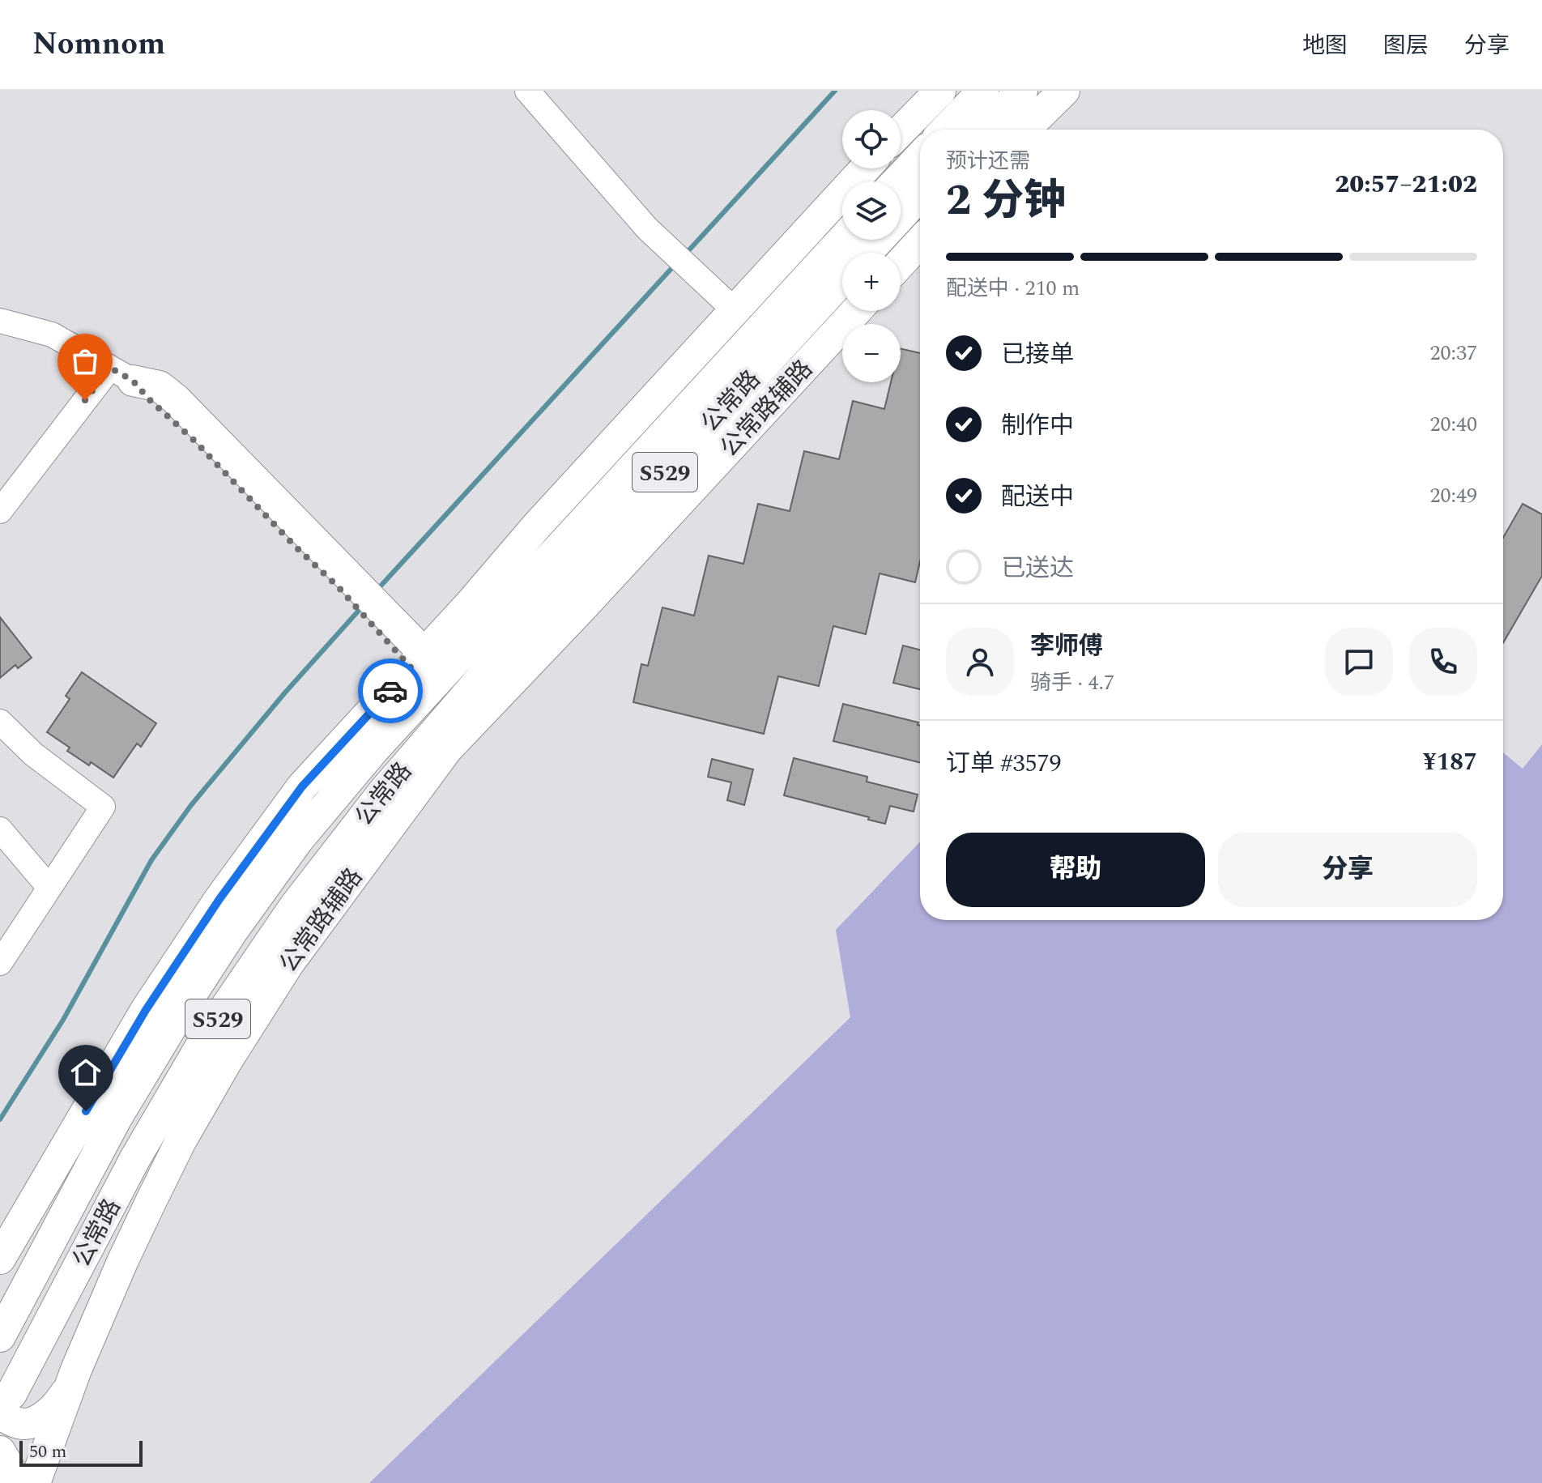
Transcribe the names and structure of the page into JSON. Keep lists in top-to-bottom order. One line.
{"streets":{"main road":["公常路","公常路辅路","S529"]},"scale_bar":"50 m","page":{"header":"Nomnom","nav":["地图","图层","分享"],"map_buttons":["+","−"],"heading":["2 分钟","预计还需","20:57–21:02"],"panel":["李师傅","骑手 · 4.7","订单 #3579","¥187"],"bar":"配送中 · 210 m","list":[["已接单","20:37"],["制作中","20:40"],["配送中","20:49"],"已送达"],"buttons":["帮助","分享"],"scale":"50 m"}}
